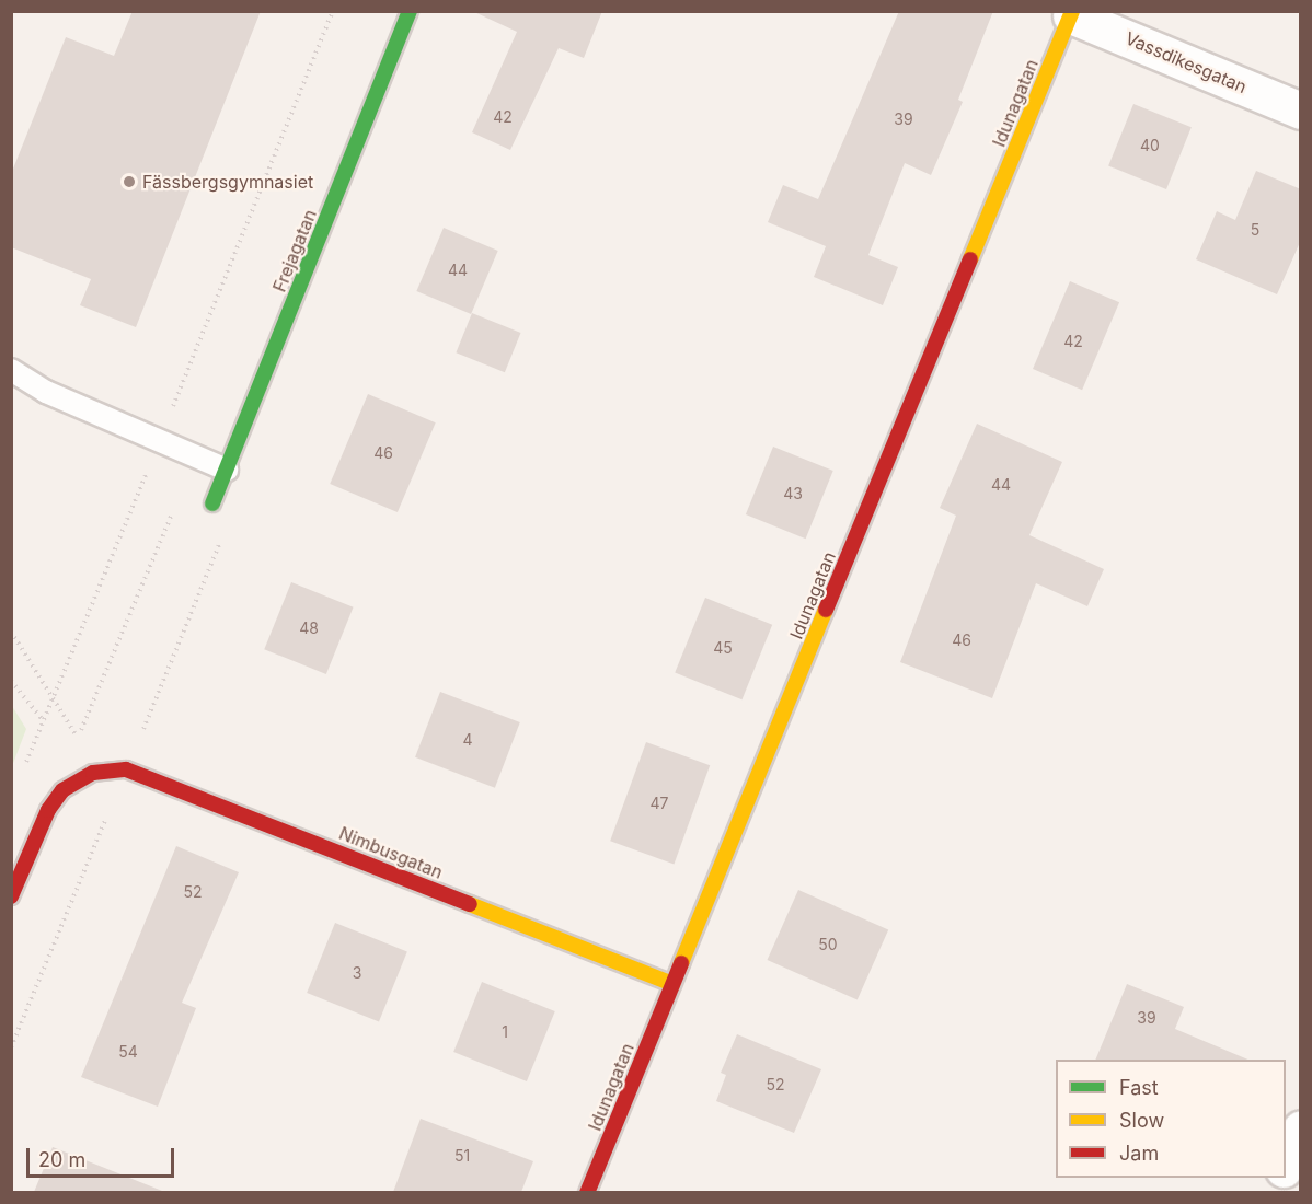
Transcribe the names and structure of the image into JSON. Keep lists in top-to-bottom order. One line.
{"streets":{"street":["Vassdikesgatan","Idunagatan","Frejagatan","Nimbusgatan"]},"crossings":[["Vassdikesgatan","Idunagatan"],["Idunagatan","Nimbusgatan"]],"places":["Fässbergsgymnasiet"],"house_numbers":["42","39","40","5","44","42","46","44","43","48","46","45","4","47","52","50","3","39","1","54","52","51"],"legend":["Fast","Slow","Jam"],"scale_bar":"20 m"}
